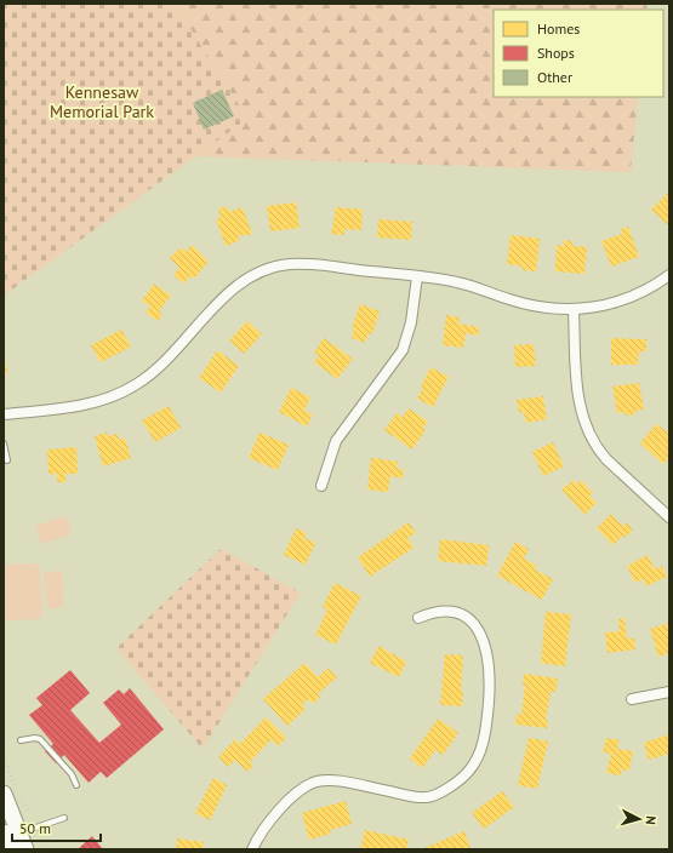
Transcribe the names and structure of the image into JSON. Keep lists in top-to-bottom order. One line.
{"parks":["Kennesaw Memorial Park"],"legend":["Homes","Shops","Other"],"scale_bar":"50 m","north":"right"}
